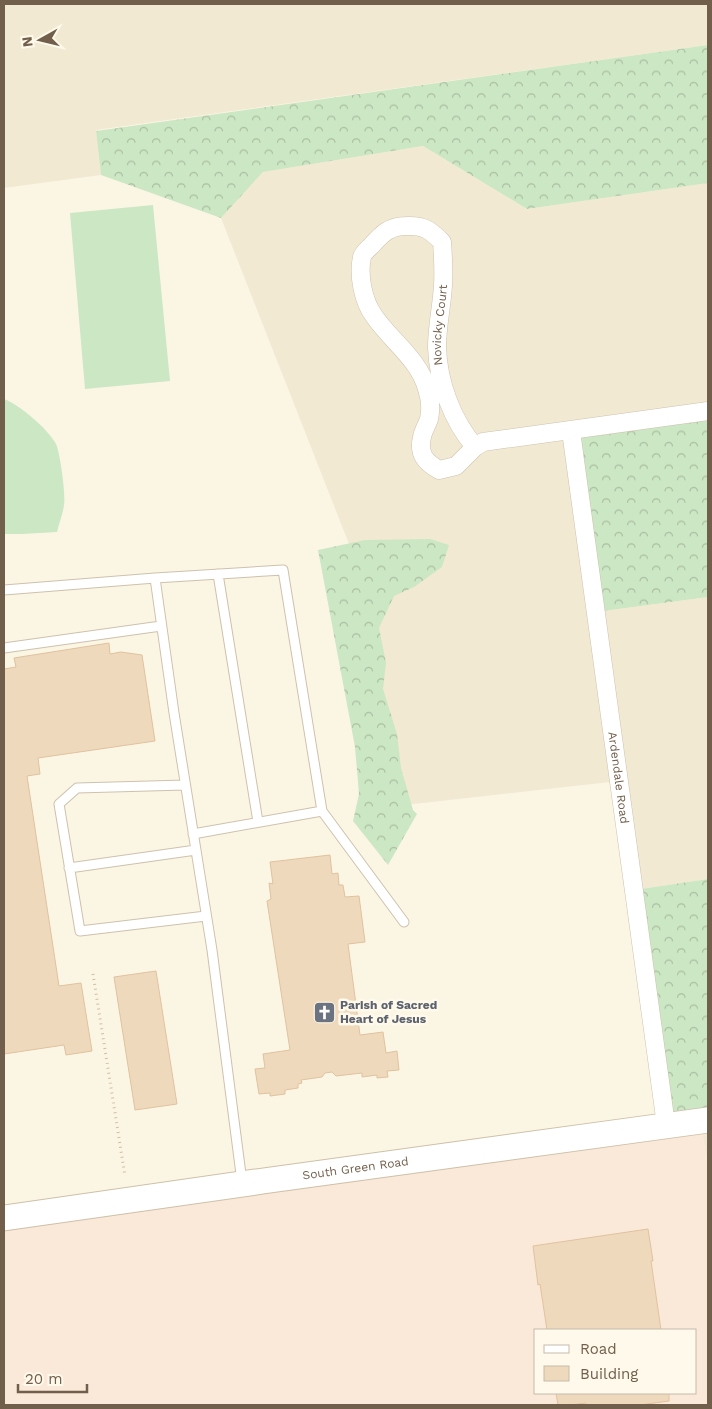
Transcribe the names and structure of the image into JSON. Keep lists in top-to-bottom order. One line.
{"streets":{"main road":["South Green Road"],"street":["Novicky Court","Ardendale Road"]},"crossings":[["Ardendale Road","South Green Road"]],"places":{"church":["Parish of Sacred Heart of Jesus"]},"legend":["Road","Building"],"scale_bar":"20 m","north":"left"}
